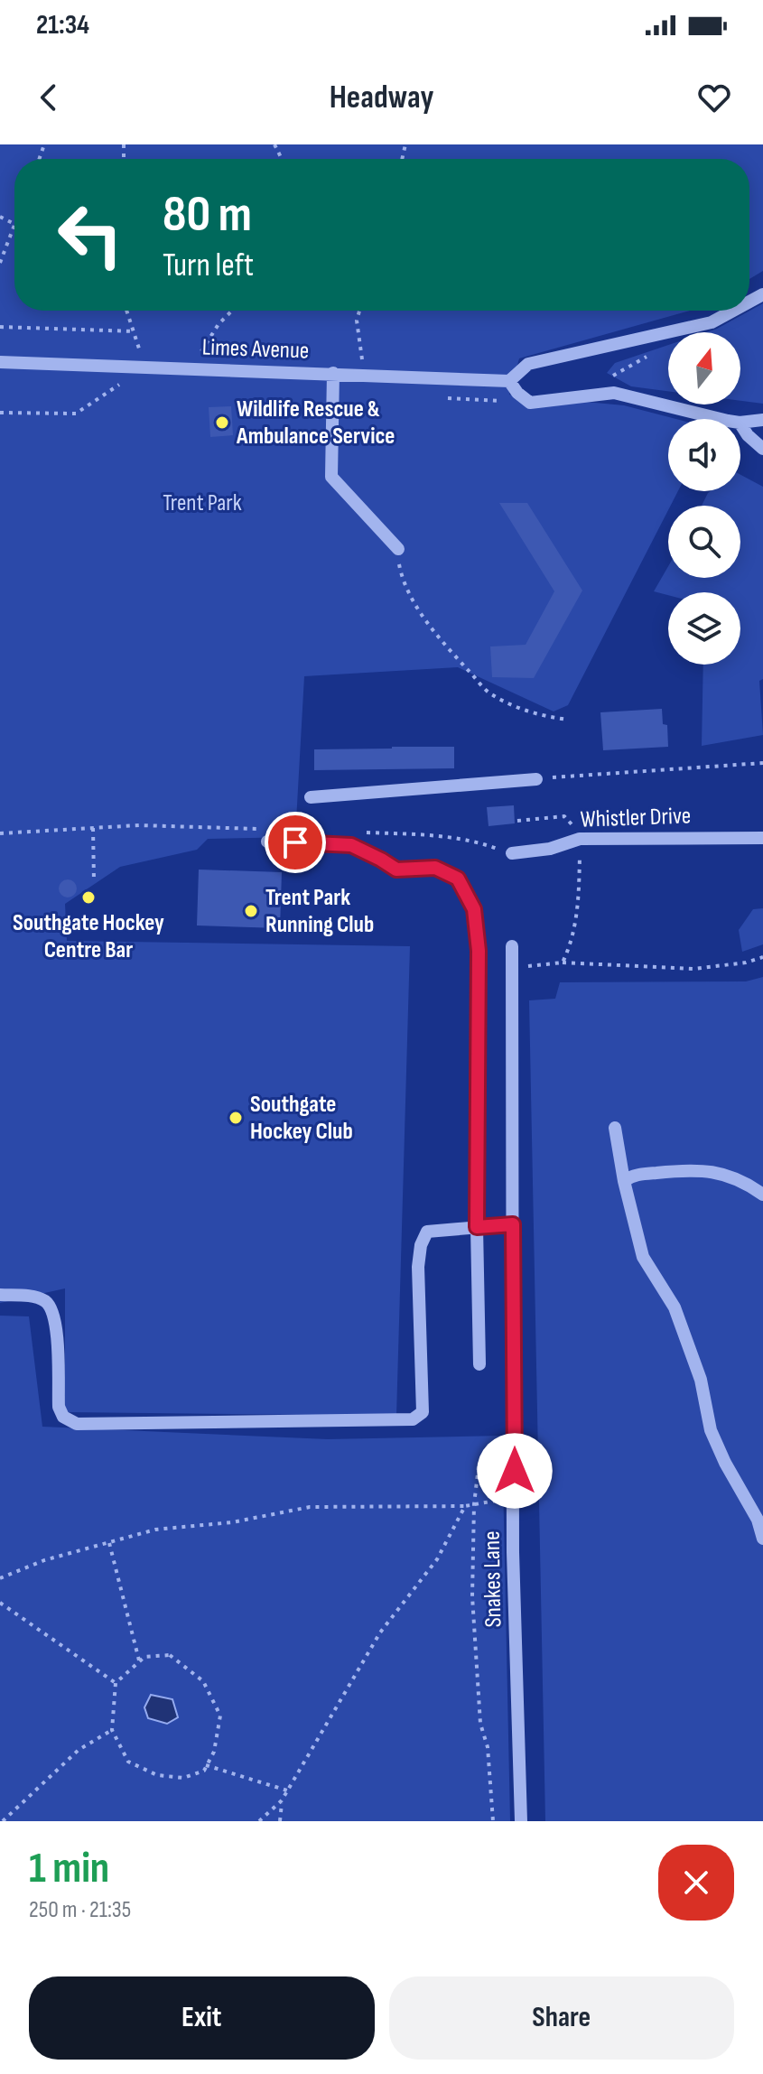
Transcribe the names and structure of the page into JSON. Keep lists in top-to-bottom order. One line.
{"streets":{"street":["Limes Avenue","Whistler Drive","Snakes Lane"]},"parks":["Trent Park"],"places":["Wildlife Rescue & Ambulance Service","Southgate Hockey Centre Bar","Trent Park Running Club","Southgate Hockey Club"],"north":"top","page":{"status":"21:34","header":"Headway","turn":["80 m","Turn left"],"heading":["1 min","250 m · 21:35"],"buttons":["Exit","Share"]}}
